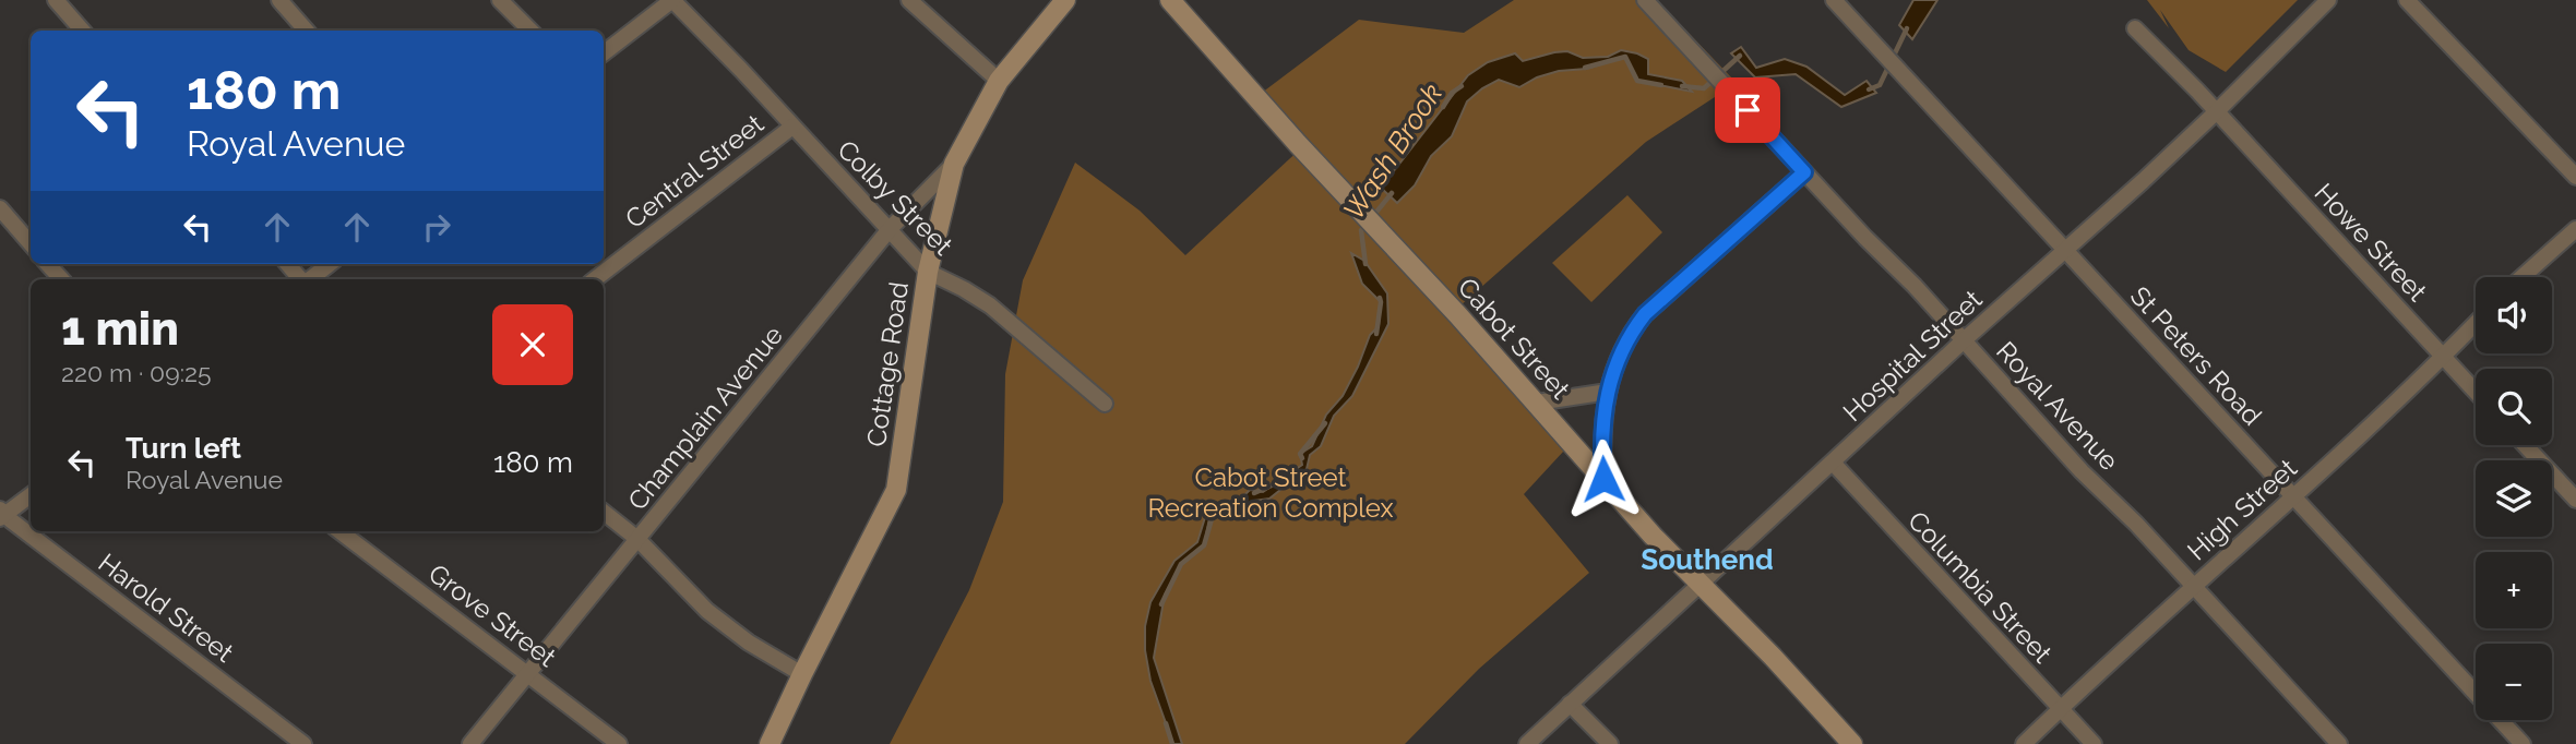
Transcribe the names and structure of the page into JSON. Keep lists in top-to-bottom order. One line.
{"streets":{"street":["Central Street","Colby Street","Howe Street","Cabot Street","Hospital Street","St Peters Road","Cottage Road","Royal Avenue","Champlain Avenue","High Street","Columbia Street","Harold Street","Grove Street"]},"crossings":[["Central Street","Colby Street"],["Colby Street","Cottage Road"],["Colby Street","Champlain Avenue"],["Howe Street","Hospital Street"],["Howe Street","High Street"],["Cabot Street","Hospital Street"],["Hospital Street","St Peters Road"],["Hospital Street","Royal Avenue"],["Hospital Street","Columbia Street"],["St Peters Road","High Street"],["Cottage Road","Champlain Avenue"],["Royal Avenue","High Street"],["Champlain Avenue","Grove Street"],["High Street","Columbia Street"]],"districts":["Southend"],"water":["Wash Brook"],"parks":["Cabot Street Recreation Complex"],"page":{"turn":["180 m","Royal Avenue"],"map_buttons":["+","−"],"heading":["1 min","220 m · 09:25"],"list":[{"name":"Turn left","note":"Royal Avenue","value":"180 m"}]}}
